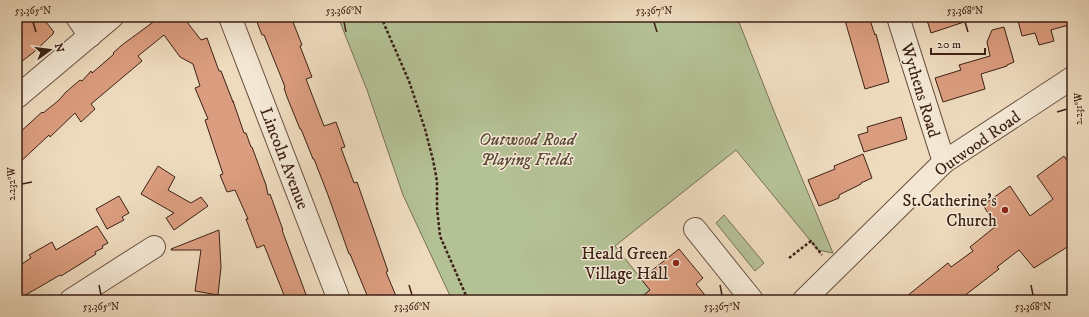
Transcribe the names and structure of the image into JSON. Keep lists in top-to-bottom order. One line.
{"streets":{"street":["Wythens Road","Outwood Road","Lincoln Avenue"]},"crossings":[["Wythens Road","Outwood Road"]],"parks":["Outwood Road Playing Fields"],"places":["St.Catherine's Church","Heald Green Village Hall"],"scale_bar":"20 m","north":"right","coordinates":["53.365°N","53.366°N","53.367°N","53.368°N","2.231°W","2.232°W"]}
